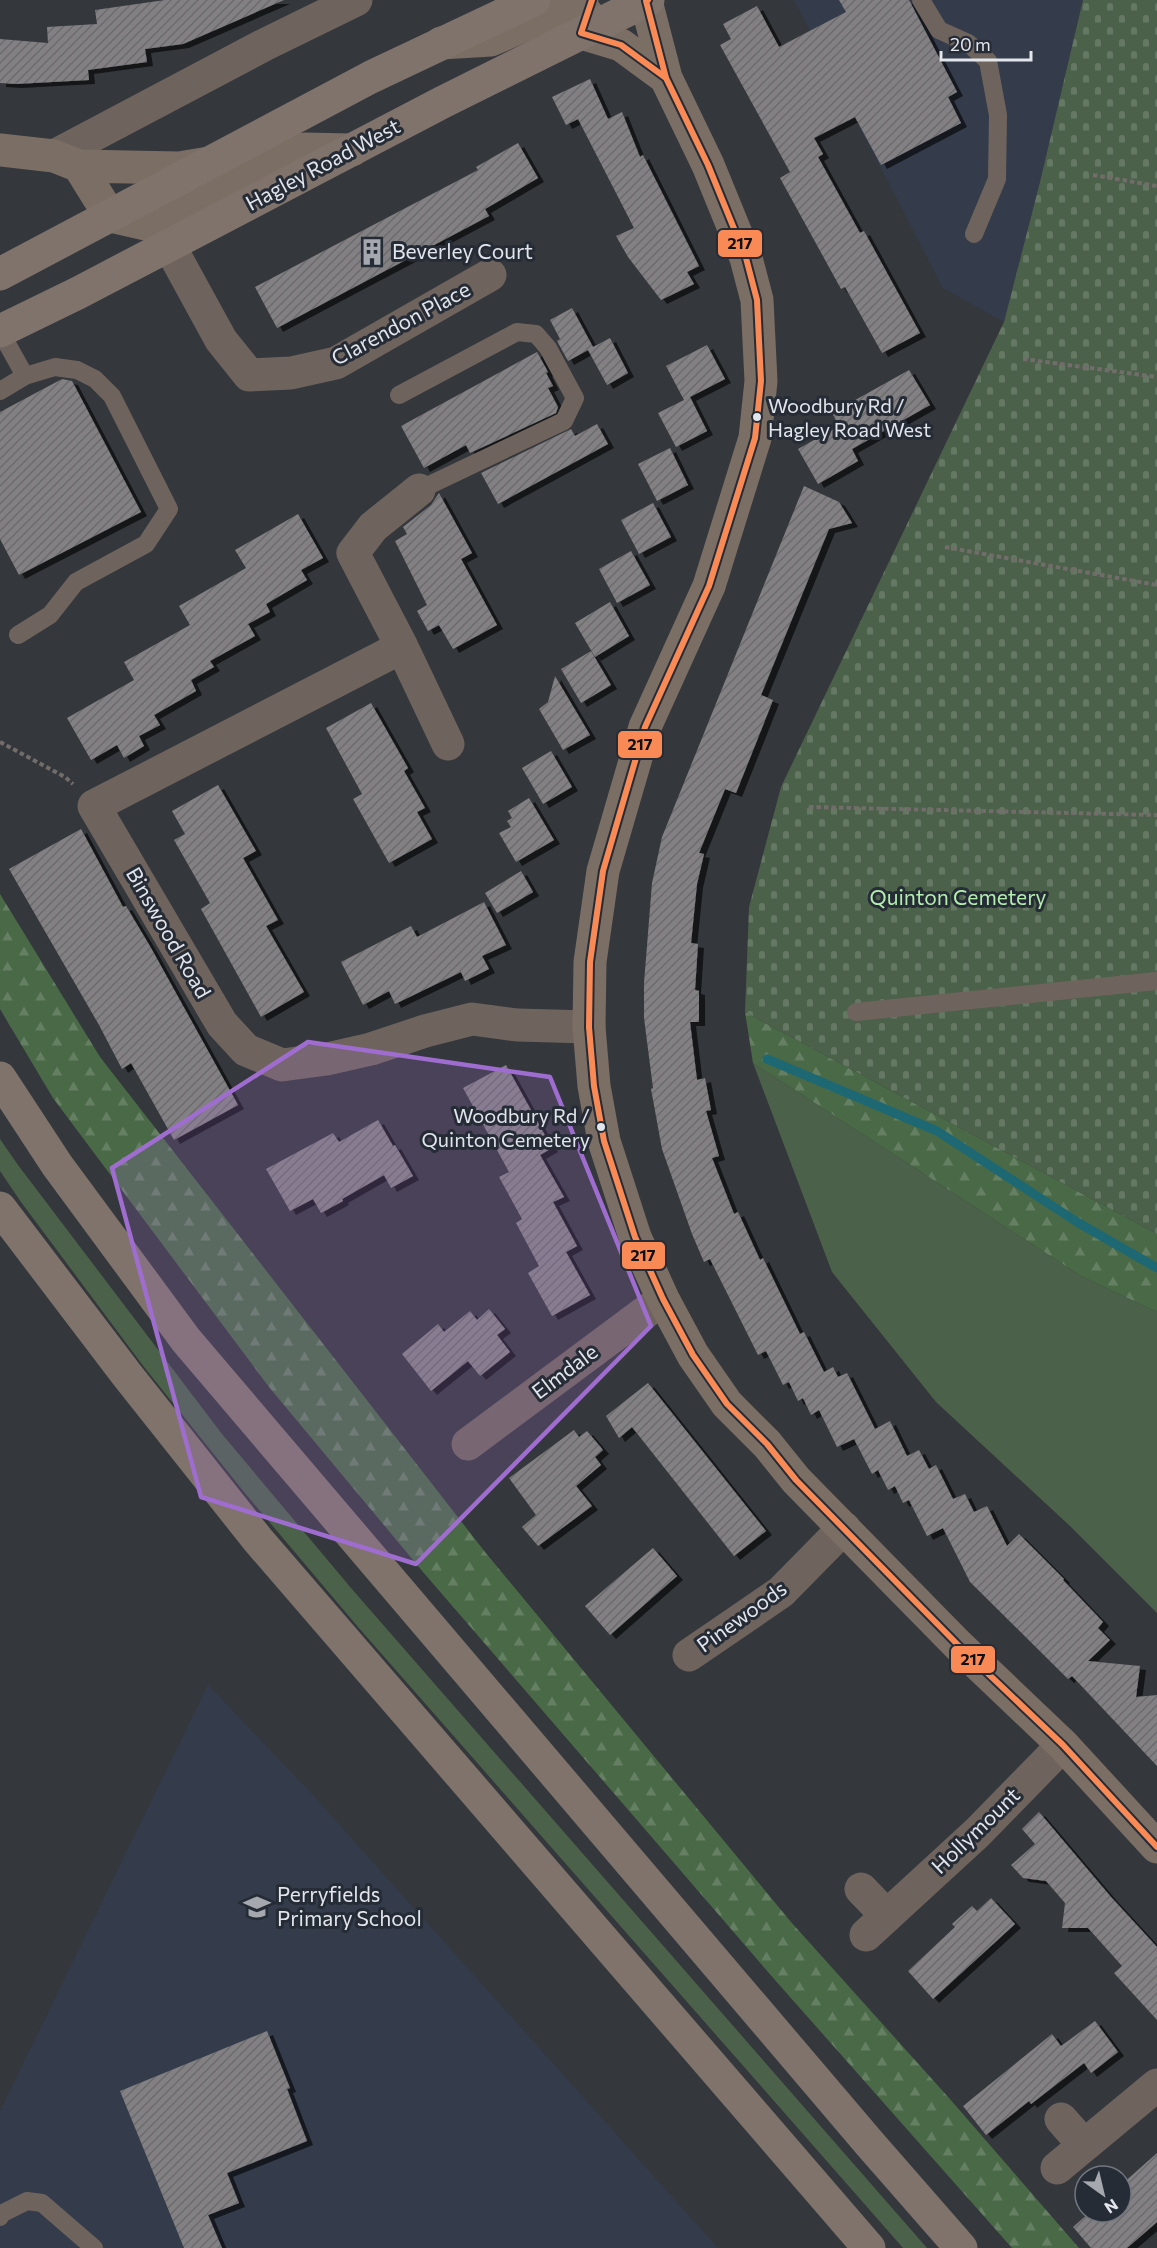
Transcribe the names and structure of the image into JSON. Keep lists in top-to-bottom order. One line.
{"streets":{"highway":["Hagley Road West"],"street":["Clarendon Place","Binswood Road","Elmdale","Pinewoods","Hollymount"]},"crossings":[["Hagley Road West","Clarendon Place"]],"parks":["Quinton Cemetery"],"places":{"building":["Beverley Court"],"other":["Woodbury Rd / Hagley Road West","Woodbury Rd / Quinton Cemetery"],"school or university":["Perryfields Primary School"]},"lines":["transit line 217"],"scale_bar":"20 m","north":"bottom right"}
